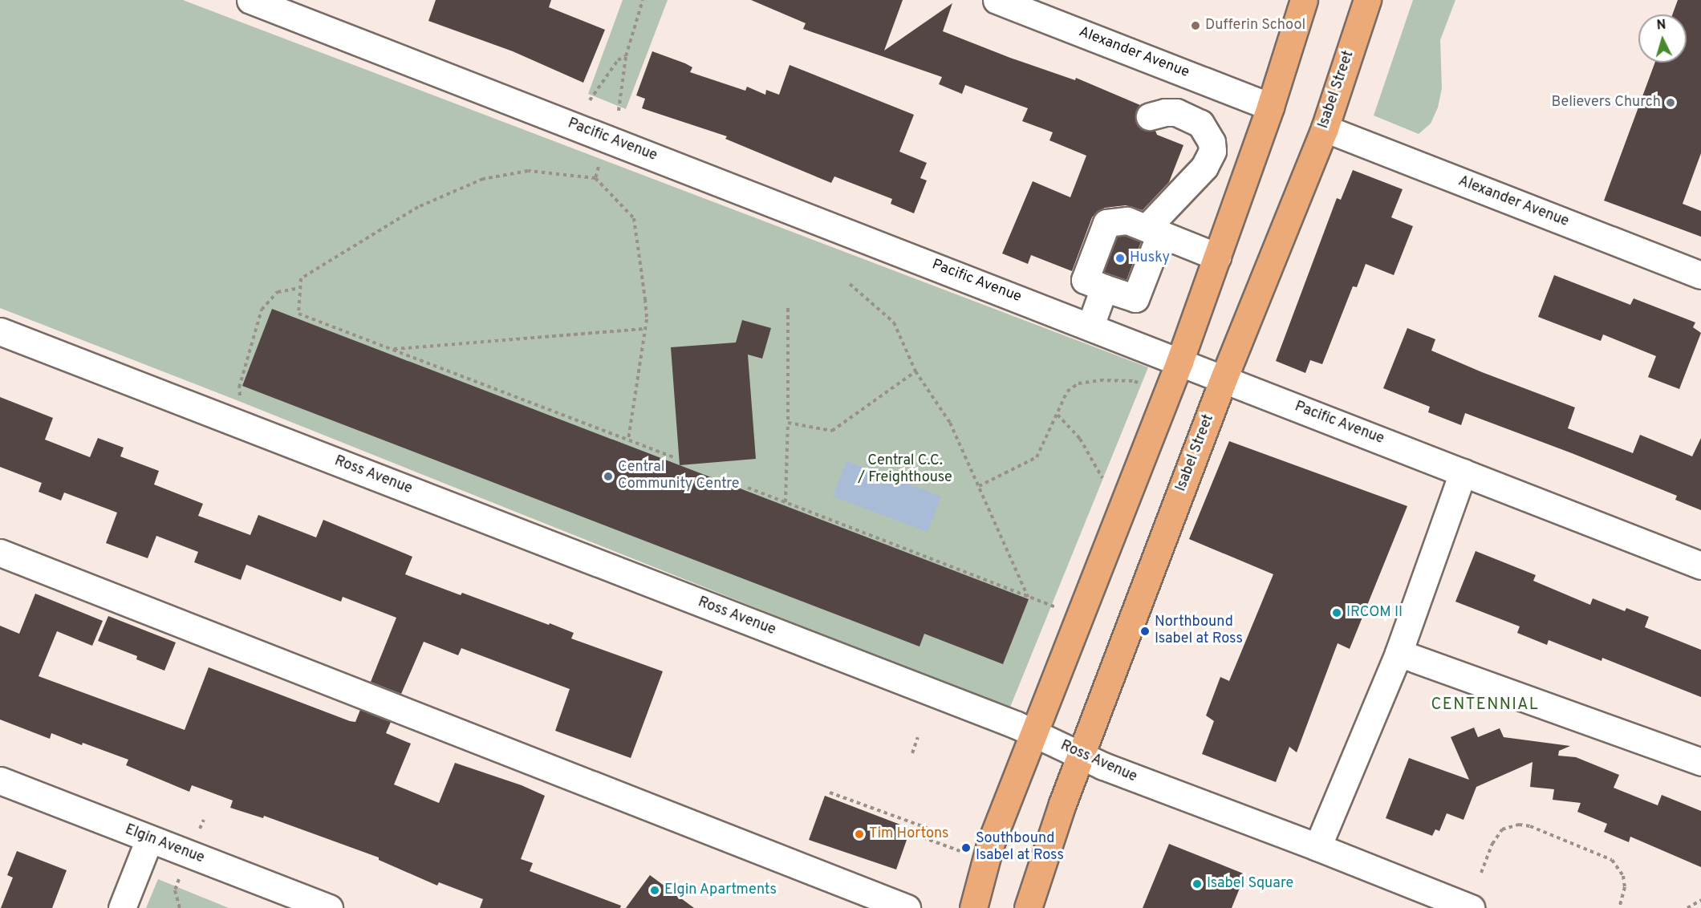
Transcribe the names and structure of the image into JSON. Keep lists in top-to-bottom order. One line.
{"streets":{"main road":["Isabel Street"],"street":["Alexander Avenue","Pacific Avenue","Ross Avenue","Elgin Avenue"]},"crossings":[["Alexander Avenue","Isabel Street"],["Isabel Street","Pacific Avenue"],["Isabel Street","Ross Avenue"]],"districts":["CENTENNIAL"],"parks":["Central C.C. / Freighthouse"],"places":["Dufferin School","Believers Church","Husky","Central Community Centre","IRCOM II","Northbound Isabel at Ross","Tim Hortons","Southbound Isabel at Ross","Isabel Square","Elgin Apartments"],"north":"top"}
